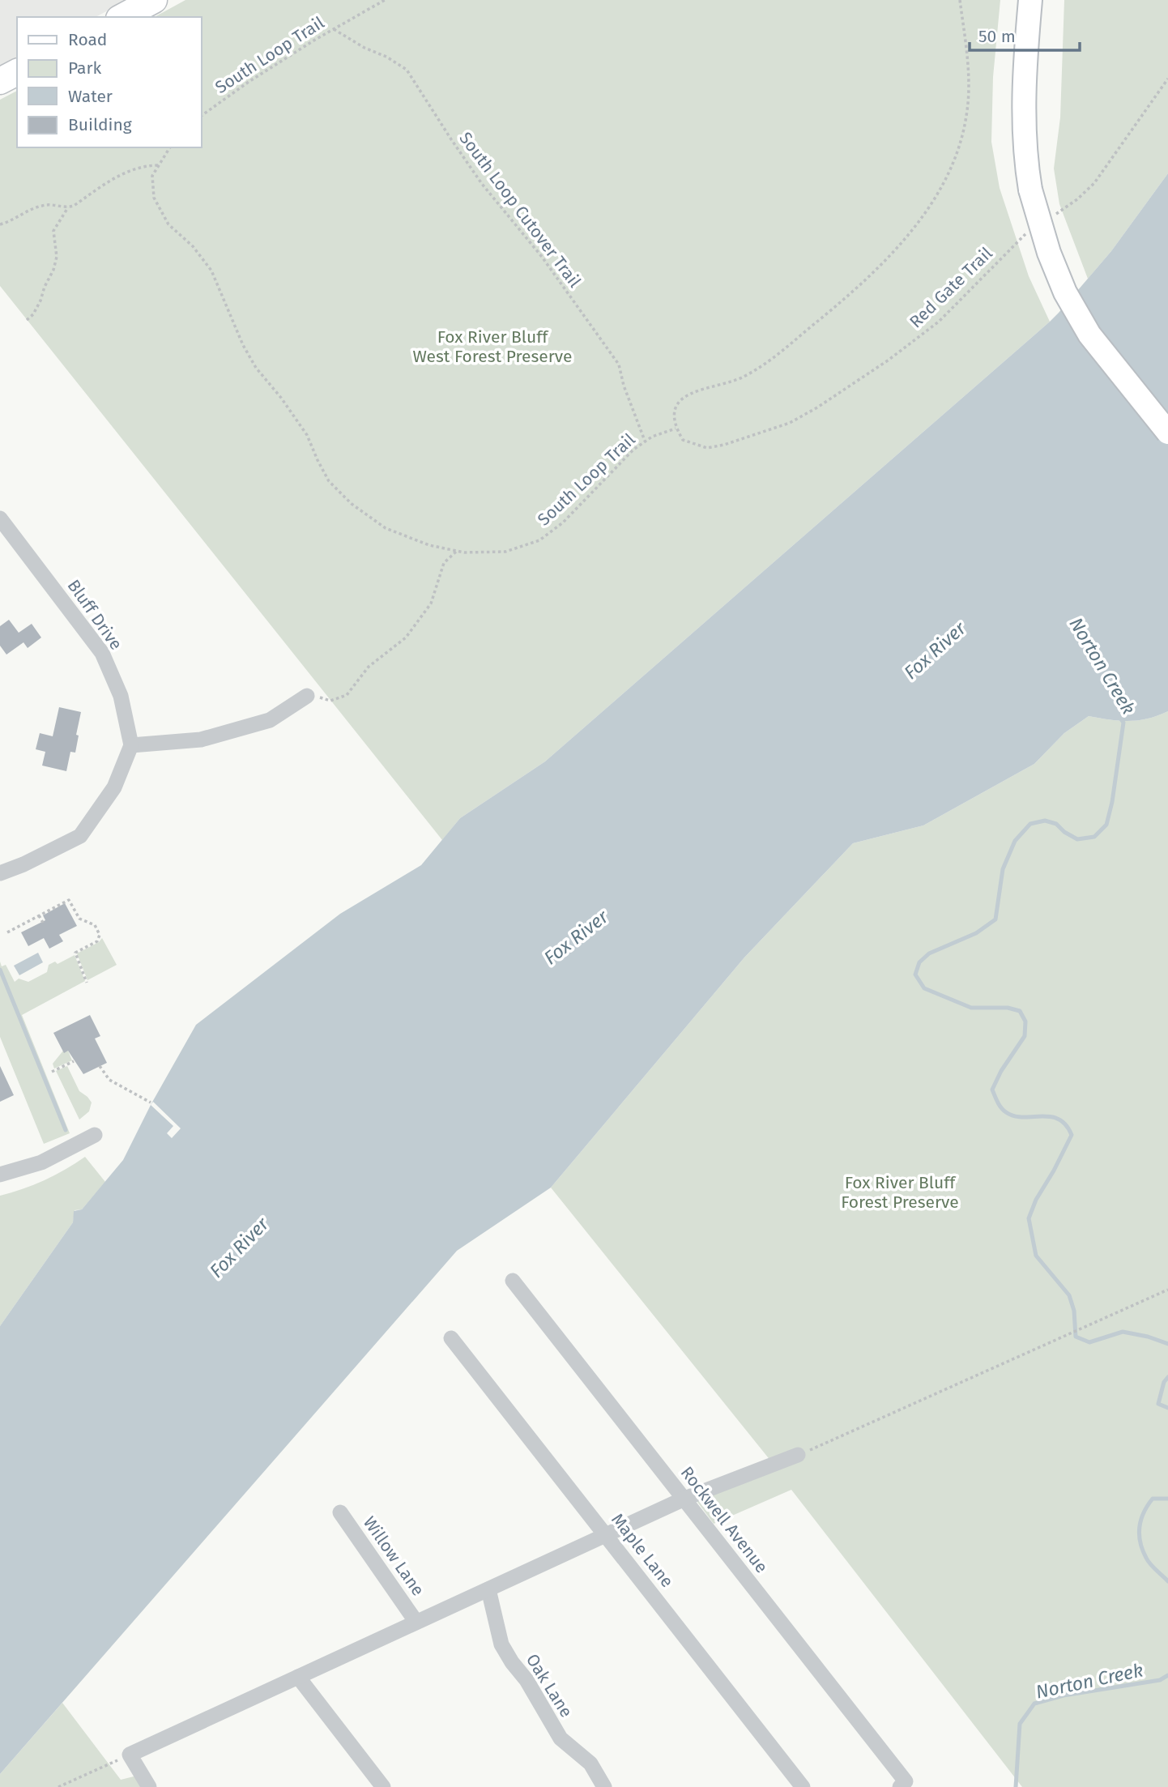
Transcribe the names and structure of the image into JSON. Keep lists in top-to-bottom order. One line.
{"streets":{"street":["Bluff Drive","Rockwell Avenue","Maple Lane","Willow Lane","Oak Lane"],"path":["South Loop Trail","South Loop Cutover Trail","Red Gate Trail"]},"crossings":[["South Loop Trail","South Loop Cutover Trail"],["South Loop Trail","Red Gate Trail"]],"water":["Fox River","Norton Creek"],"parks":["Fox River Bluff West Forest Preserve","Fox River Bluff Forest Preserve"],"legend":["Road","Park","Water","Building"],"scale_bar":"50 m"}
